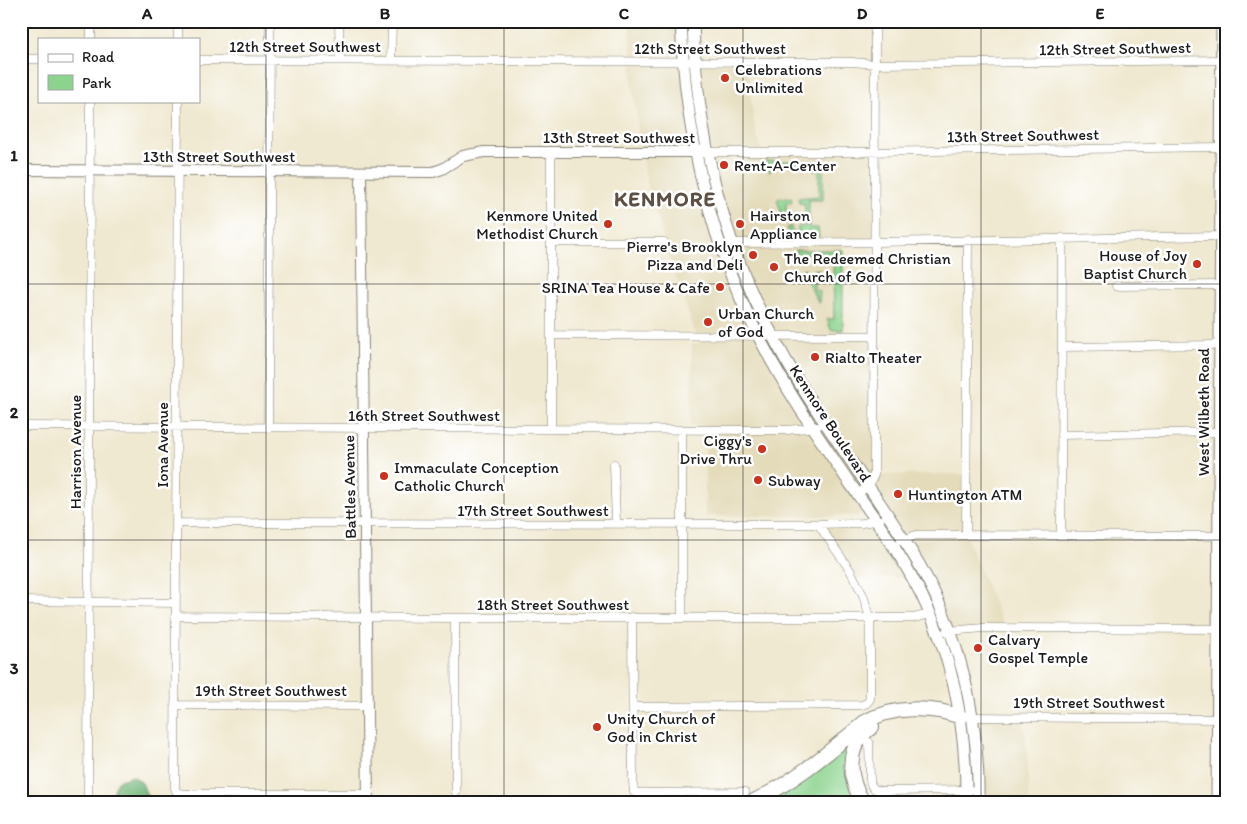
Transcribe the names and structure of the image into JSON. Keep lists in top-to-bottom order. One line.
{"streets":{"main road":["West Wilbeth Road","Kenmore Boulevard"],"street":["12th Street Southwest","13th Street Southwest","16th Street Southwest","Iona Avenue","Harrison Avenue","Battles Avenue","17th Street Southwest","18th Street Southwest","19th Street Southwest"]},"crossings":[["12th Street Southwest","West Wilbeth Road"],["12th Street Southwest","Kenmore Boulevard"],["13th Street Southwest","West Wilbeth Road"],["13th Street Southwest","Kenmore Boulevard"],["13th Street Southwest","Iona Avenue"],["13th Street Southwest","Harrison Avenue"],["13th Street Southwest","Battles Avenue"],["West Wilbeth Road","19th Street Southwest"],["16th Street Southwest","Kenmore Boulevard"],["16th Street Southwest","Iona Avenue"],["16th Street Southwest","Harrison Avenue"],["16th Street Southwest","Battles Avenue"],["Kenmore Boulevard","17th Street Southwest"],["Kenmore Boulevard","18th Street Southwest"],["Kenmore Boulevard","19th Street Southwest"],["Iona Avenue","Battles Avenue"],["Iona Avenue","17th Street Southwest"],["Iona Avenue","18th Street Southwest"],["Iona Avenue","19th Street Southwest"],["Battles Avenue","17th Street Southwest"],["Battles Avenue","18th Street Southwest"],["Battles Avenue","19th Street Southwest"]],"districts":["KENMORE"],"places":["Celebrations Unlimited","Rent-A-Center","Kenmore United Methodist Church","Hairston Appliance","Pierre's Brooklyn Pizza and Deli","House of Joy Baptist Church","The Redeemed Christian Church of God","SRINA Tea House & Cafe","Urban Church of God","Rialto Theater","Ciggy's Drive Thru","Immaculate Conception Catholic Church","Subway","Huntington ATM","Calvary Gospel Temple","Unity Church of God in Christ"],"legend":["Road","Park"],"grid":{"columns":["A","B","C","D","E"],"rows":["1","2","3"]}}
